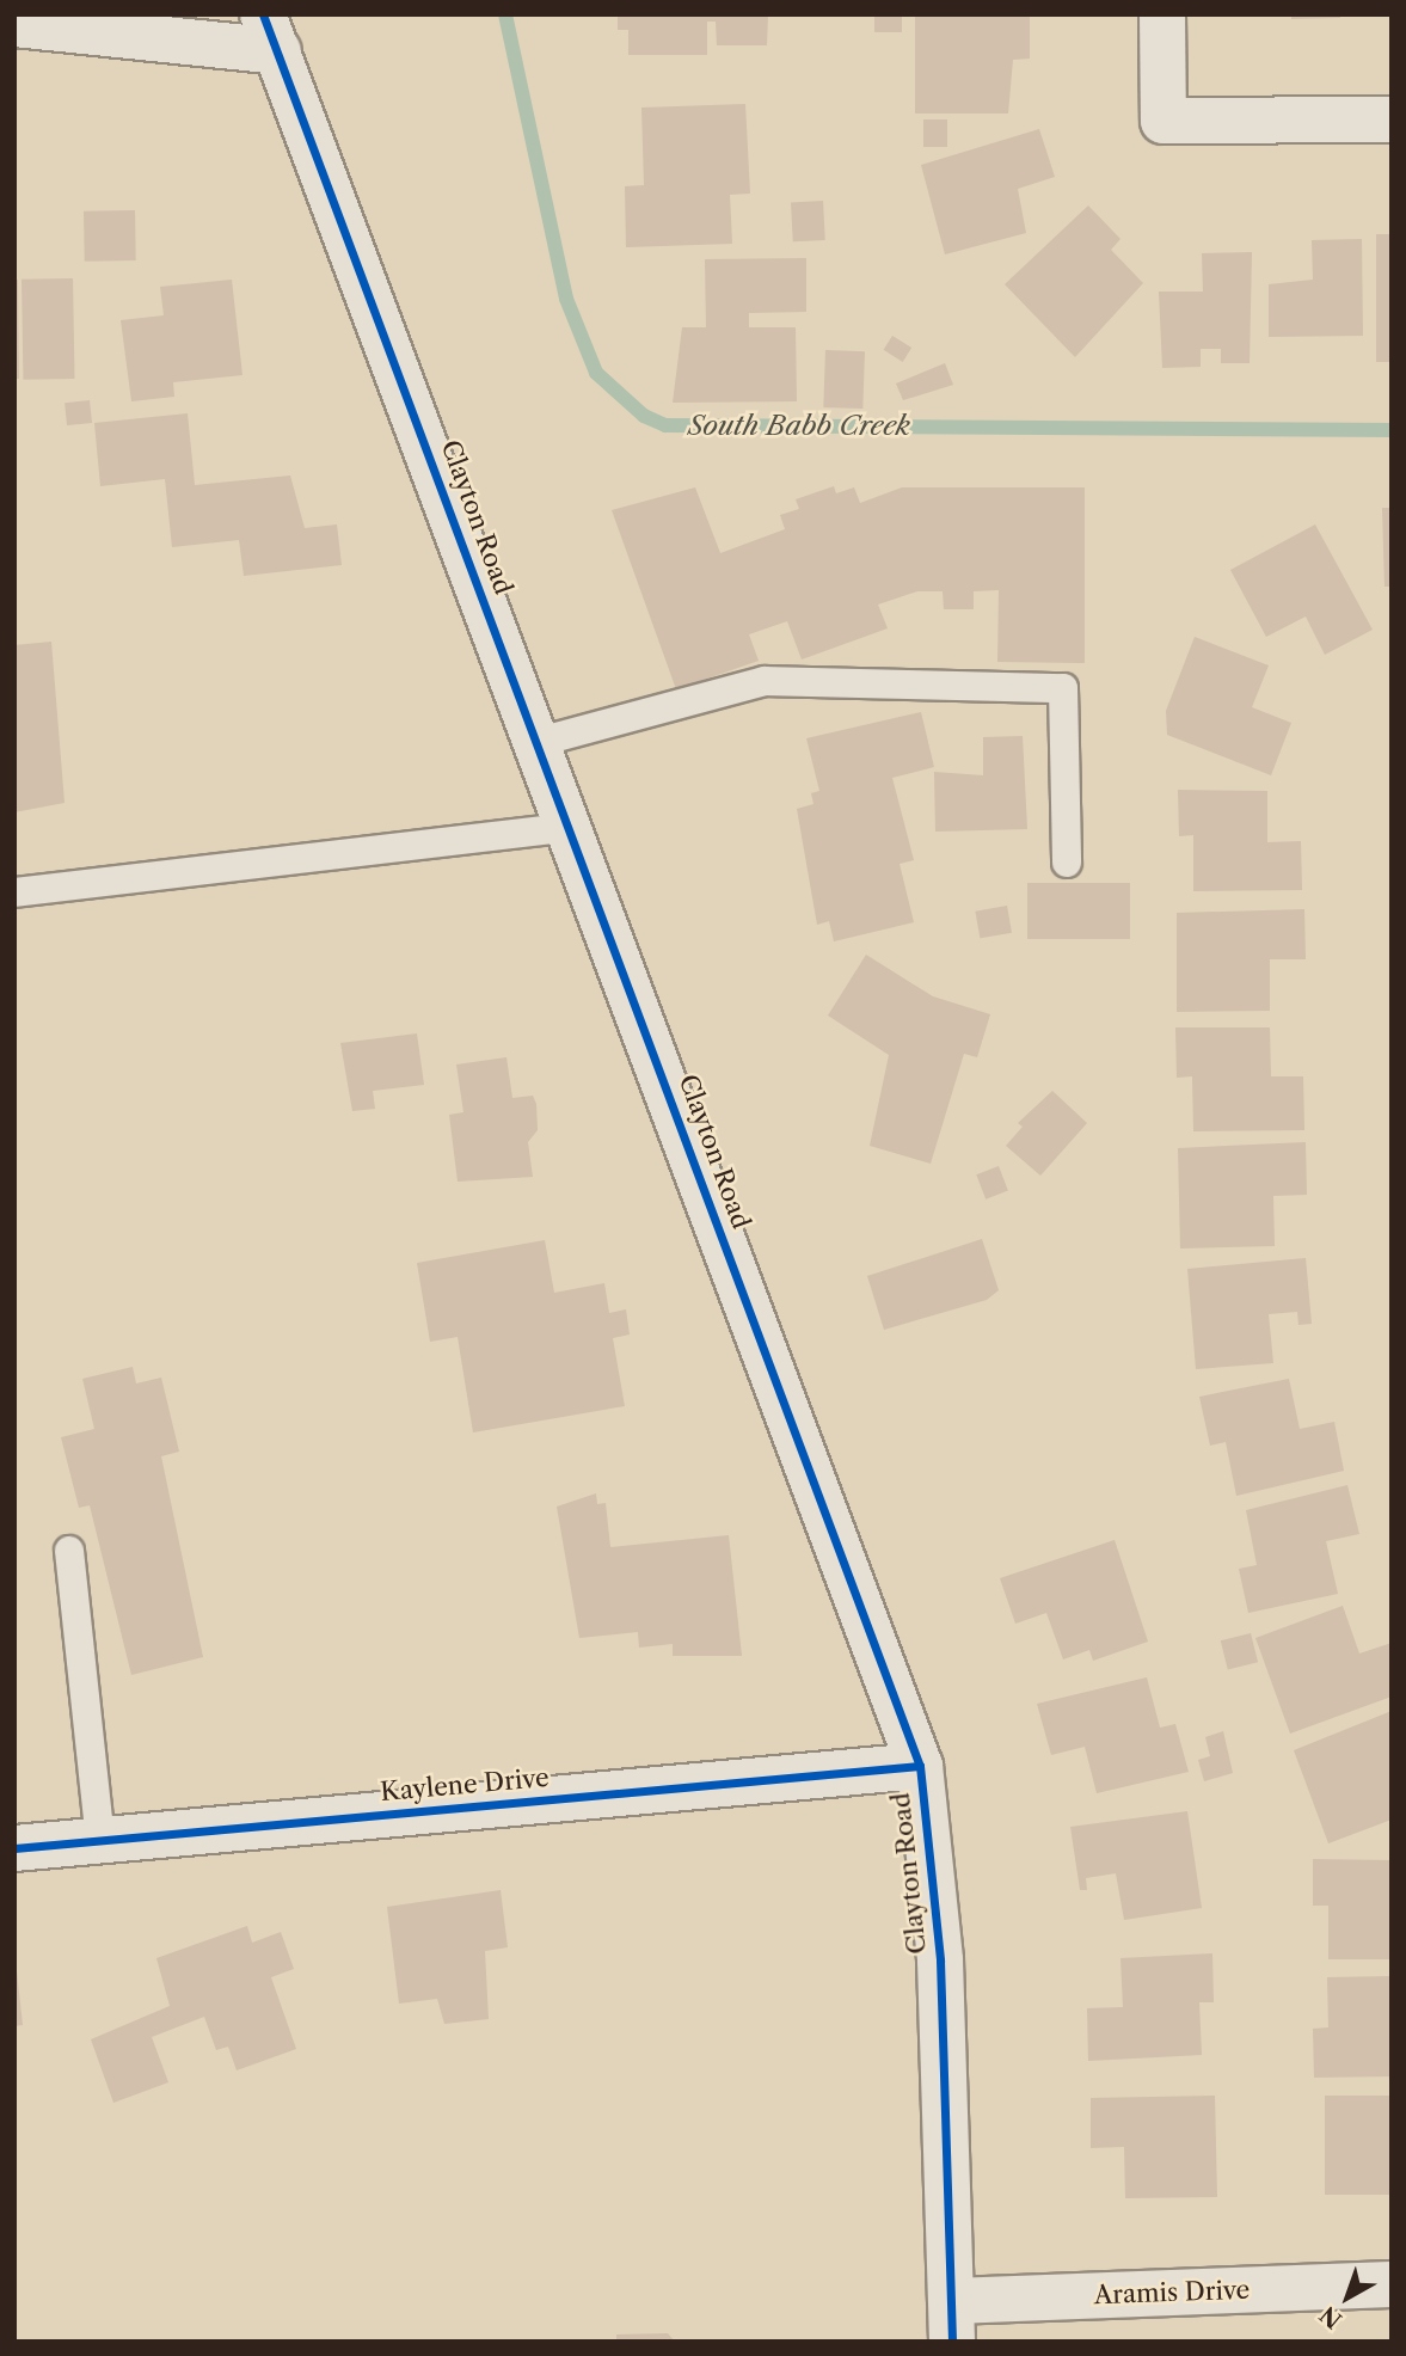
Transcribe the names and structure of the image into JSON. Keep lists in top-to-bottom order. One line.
{"streets":{"street":["Clayton Road","Kaylene Drive","Aramis Drive"]},"crossings":[["Clayton Road","Kaylene Drive"],["Clayton Road","Aramis Drive"]],"water":["South Babb Creek"],"north":"bottom left"}
